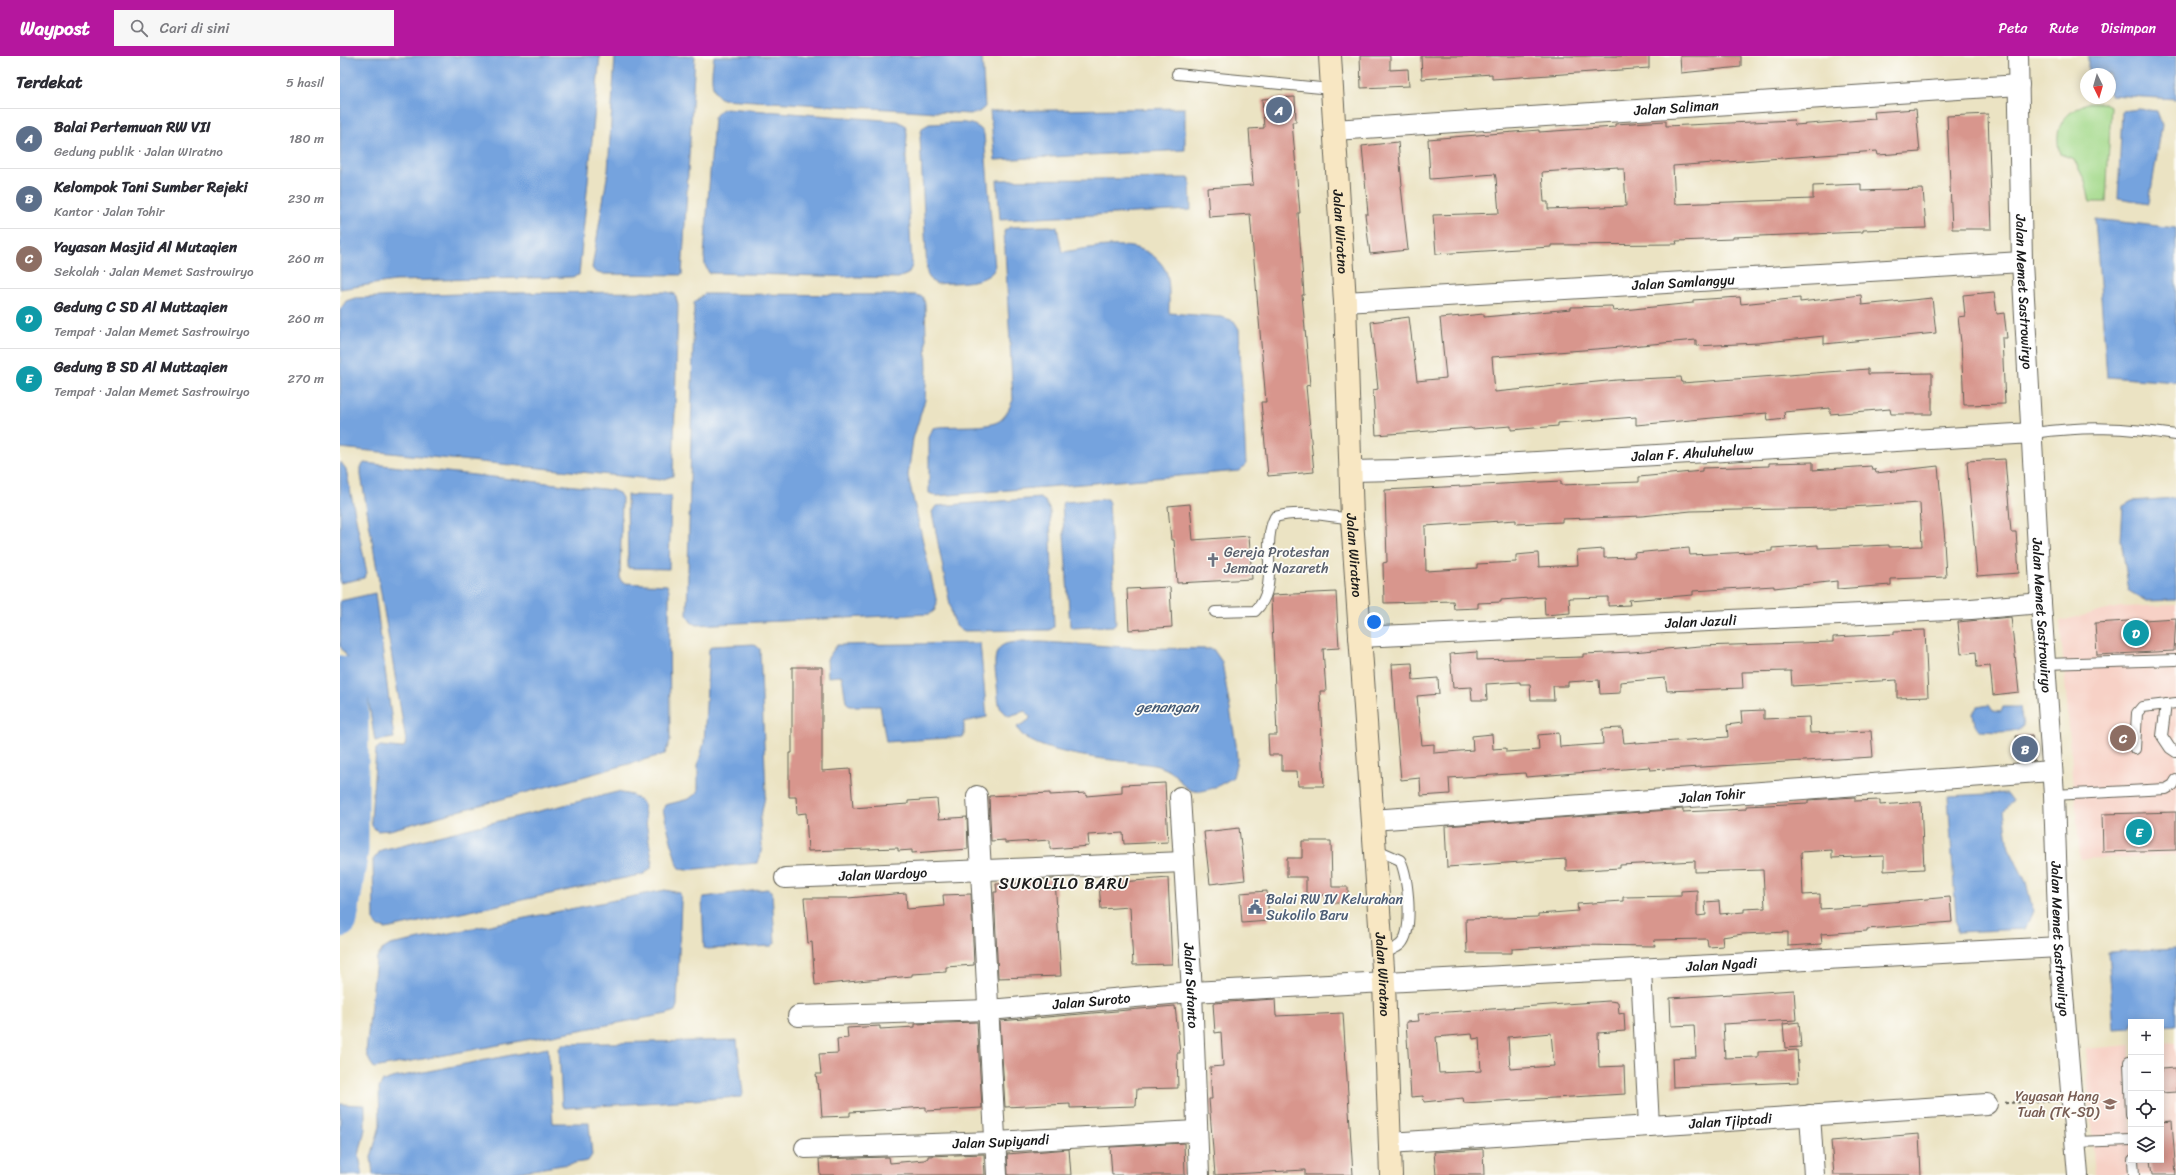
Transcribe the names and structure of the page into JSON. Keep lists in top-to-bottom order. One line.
{"streets":{"main road":["Jalan Wiratno"],"street":["Jalan Saliman","Jalan Samlangyu","Jalan Memet Sastrowiryo","Jalan F. Ahuluheluw","Jalan Jazuli","Jalan Tohir","Jalan Wardoyo","Jalan Ngadi","Jalan Sutanto","Jalan Suroto","Jalan Tjiptadi","Jalan Supiyandi"]},"crossings":[["Jalan Saliman","Jalan Wiratno"],["Jalan Saliman","Jalan Memet Sastrowiryo"],["Jalan Wiratno","Jalan Samlangyu"],["Jalan Wiratno","Jalan F. Ahuluheluw"],["Jalan Wiratno","Jalan Jazuli"],["Jalan Wiratno","Jalan Tohir"],["Jalan Wiratno","Jalan Ngadi"],["Jalan Wiratno","Jalan Suroto"],["Jalan Wiratno","Jalan Tjiptadi"],["Jalan Samlangyu","Jalan Memet Sastrowiryo"],["Jalan Memet Sastrowiryo","Jalan F. Ahuluheluw"],["Jalan Memet Sastrowiryo","Jalan Jazuli"],["Jalan Memet Sastrowiryo","Jalan Tohir"],["Jalan Memet Sastrowiryo","Jalan Ngadi"],["Jalan Wardoyo","Jalan Sutanto"],["Jalan Ngadi","Jalan Suroto"],["Jalan Sutanto","Jalan Suroto"],["Jalan Sutanto","Jalan Supiyandi"]],"districts":["SUKOLILO BARU"],"water":["genangan"],"places":{"church":["Gereja Protestan Jemaat Nazareth"],"public building":["Balai RW IV Kelurahan Sukolilo Baru"],"school or university":["Yayasan Hang Tuah (TK-SD)"]},"north":"bottom","page":{"header":"Waypost","search":"Cari di sini","nav":["Peta","Rute","Disimpan"],"heading":["Terdekat","5 hasil"],"pins":["A","D","C","B","E"],"list":[{"mark":"A","name":"Balai Pertemuan RW VII","note":"Gedung publik · Jalan Wiratno","value":"180 m"},{"mark":"B","name":"Kelompok Tani Sumber Rejeki","note":"Kantor · Jalan Tohir","value":"230 m"},{"mark":"C","name":"Yayasan Masjid Al Mutaqien","note":"Sekolah · Jalan Memet Sastrowiryo","value":"260 m"},{"mark":"D","name":"Gedung C SD Al Muttaqien","note":"Tempat · Jalan Memet Sastrowiryo","value":"260 m"},{"mark":"E","name":"Gedung B SD Al Muttaqien","note":"Tempat · Jalan Memet Sastrowiryo","value":"270 m"}],"map_buttons":["+","−"]}}
